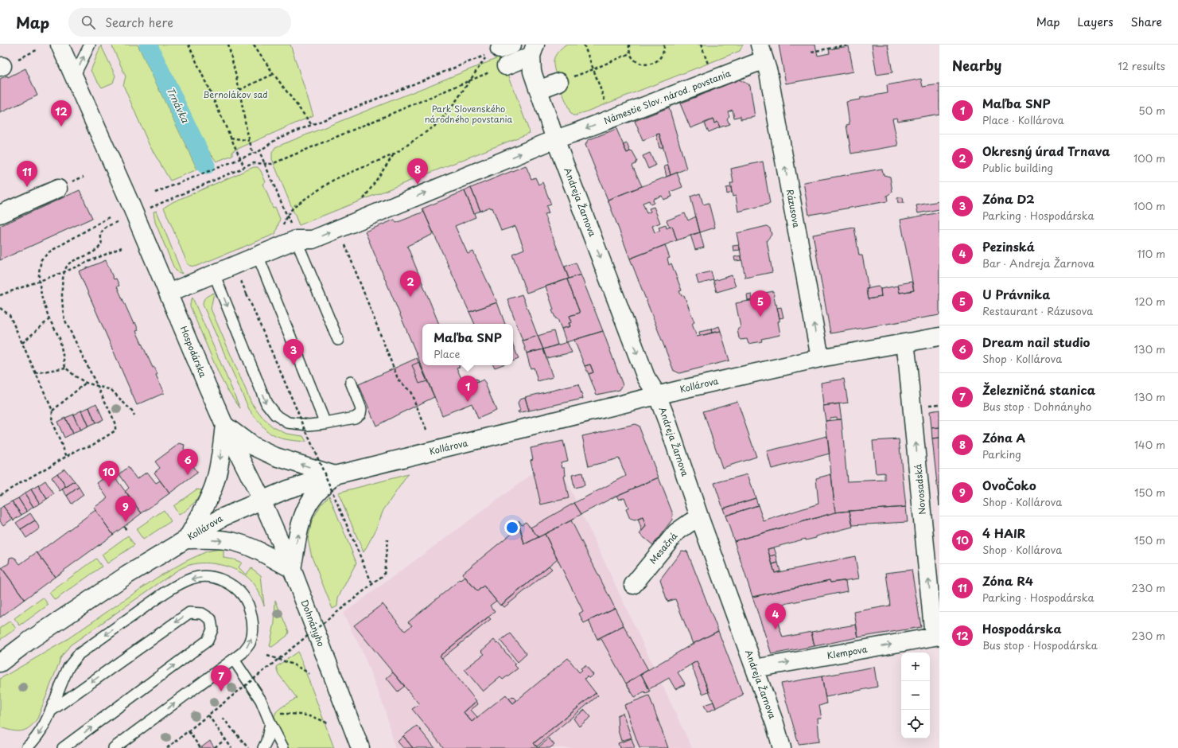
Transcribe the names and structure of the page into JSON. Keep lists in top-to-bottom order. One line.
{"streets":{"street":["Námestie Slov. národ. povstania","Andreja Žarnova","Rázusova","Hospodárska","Kollárova","Novosadská","Mesačná","Dohnányho","Klempova"]},"crossings":[["Námestie Slov. národ. povstania","Andreja Žarnova"],["Námestie Slov. národ. povstania","Rázusova"],["Námestie Slov. národ. povstania","Hospodárska"],["Andreja Žarnova","Kollárova"],["Andreja Žarnova","Mesačná"],["Andreja Žarnova","Klempova"],["Rázusova","Kollárova"],["Hospodárska","Kollárova"],["Hospodárska","Dohnányho"],["Kollárova","Novosadská"],["Kollárova","Dohnányho"],["Novosadská","Klempova"]],"one_way":["Andreja Žarnova","Rázusova","Novosadská","Klempova"],"water":["Trnávka"],"parks":["Bernolákov sad","Park Slovenského národného povstania"],"page":{"header":"Map","search":"Search here","nav":["Map","Layers","Share"],"heading":["Nearby","12 results"],"list":[{"mark":"1","name":"Maľba SNP","note":"Place · Kollárova","value":"50 m"},{"mark":"2","name":"Okresný úrad Trnava","note":"Public building","value":"100 m"},{"mark":"3","name":"Zóna D2","note":"Parking · Hospodárska","value":"100 m"},{"mark":"4","name":"Pezinská","note":"Bar · Andreja Žarnova","value":"110 m"},{"mark":"5","name":"U Právnika","note":"Restaurant · Rázusova","value":"120 m"},{"mark":"6","name":"Dream nail studio","note":"Shop · Kollárova","value":"130 m"},{"mark":"7","name":"Železničná stanica","note":"Bus stop · Dohnányho","value":"130 m"},{"mark":"8","name":"Zóna A","note":"Parking","value":"140 m"},{"mark":"9","name":"OvoČoko","note":"Shop · Kollárova","value":"150 m"},{"mark":"10","name":"4 HAIR","note":"Shop · Kollárova","value":"150 m"},{"mark":"11","name":"Zóna R4","note":"Parking · Hospodárska","value":"230 m"},{"mark":"12","name":"Hospodárska","note":"Bus stop · Hospodárska","value":"230 m"}],"pins":["12","8","11","2","5","3","1","6","10","9","4","7"],"popup":["Maľba SNP","Place"],"map_buttons":["+","−"]}}
